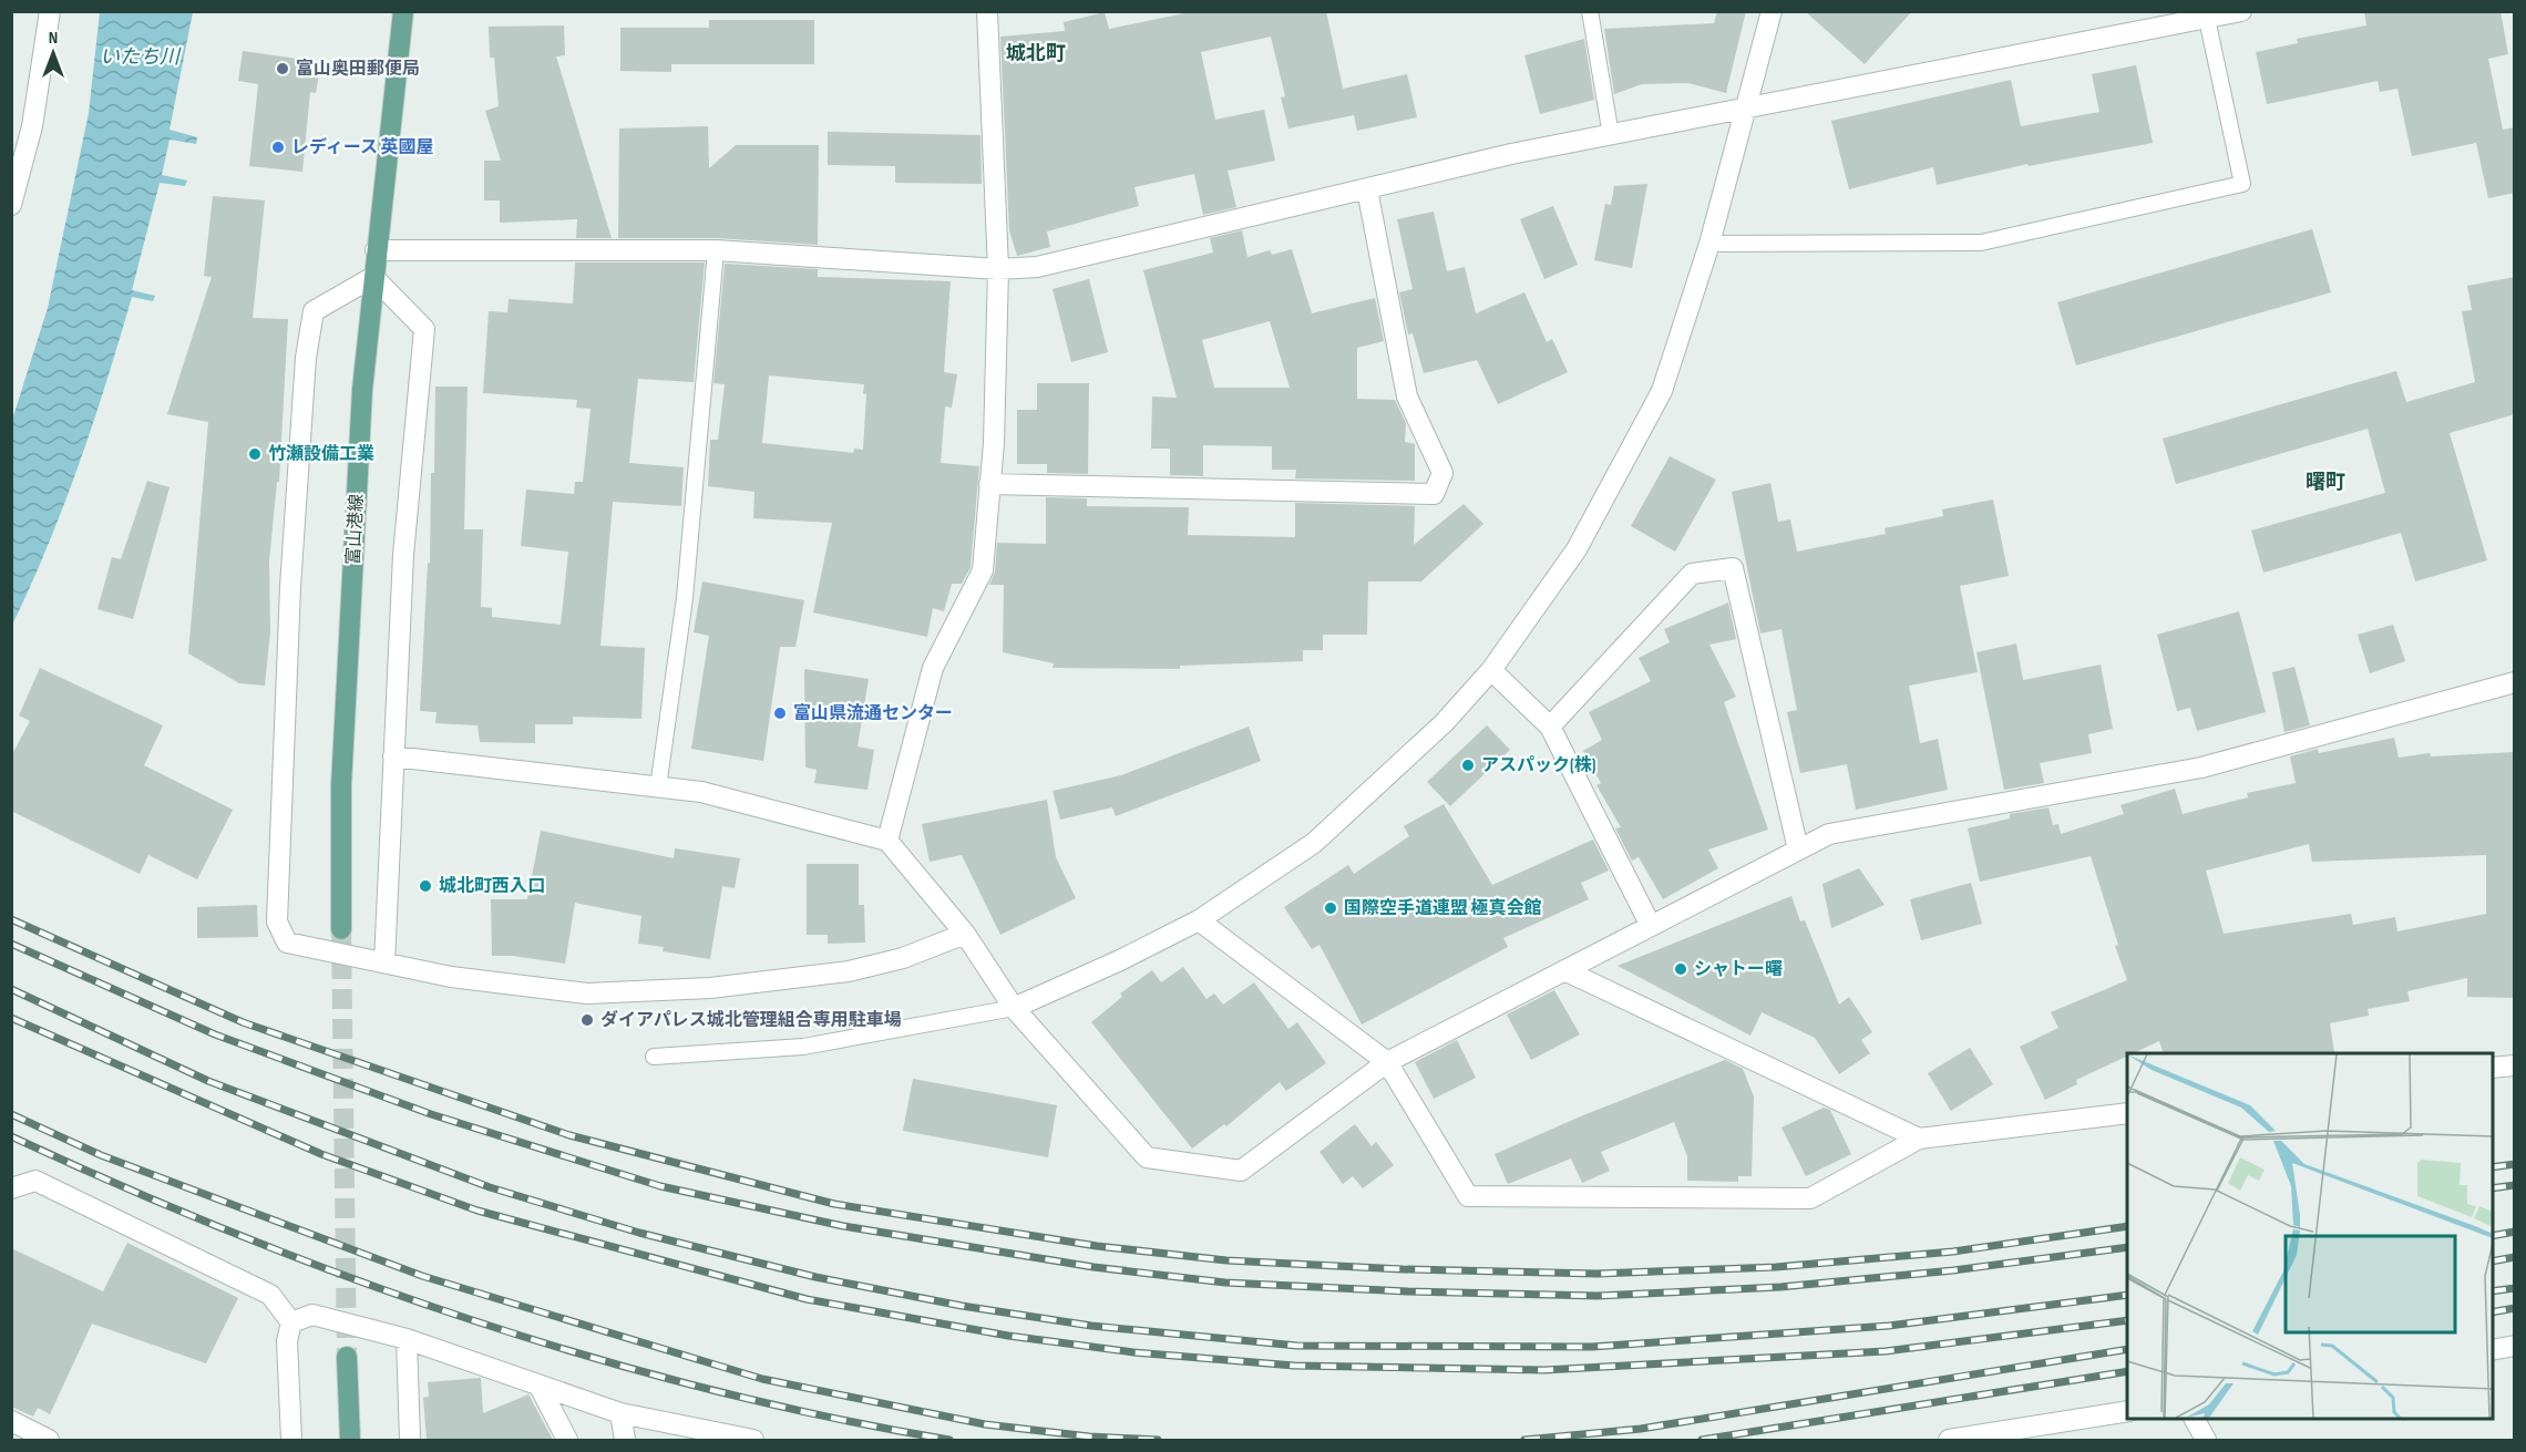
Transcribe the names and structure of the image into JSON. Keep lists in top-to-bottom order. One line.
{"streets":{"main road":["富山港線"]},"districts":["城北町","曙町"],"water":["いたち川"],"places":["富山奥田郵便局","レディース 英國屋","竹瀬設備工業","富山県流通センター","アスパック(株)","城北町西入口","国際空手道連盟 極真会館","シャトー曙","ダイアパレス城北管理組合専用駐車場"],"north":"top"}
